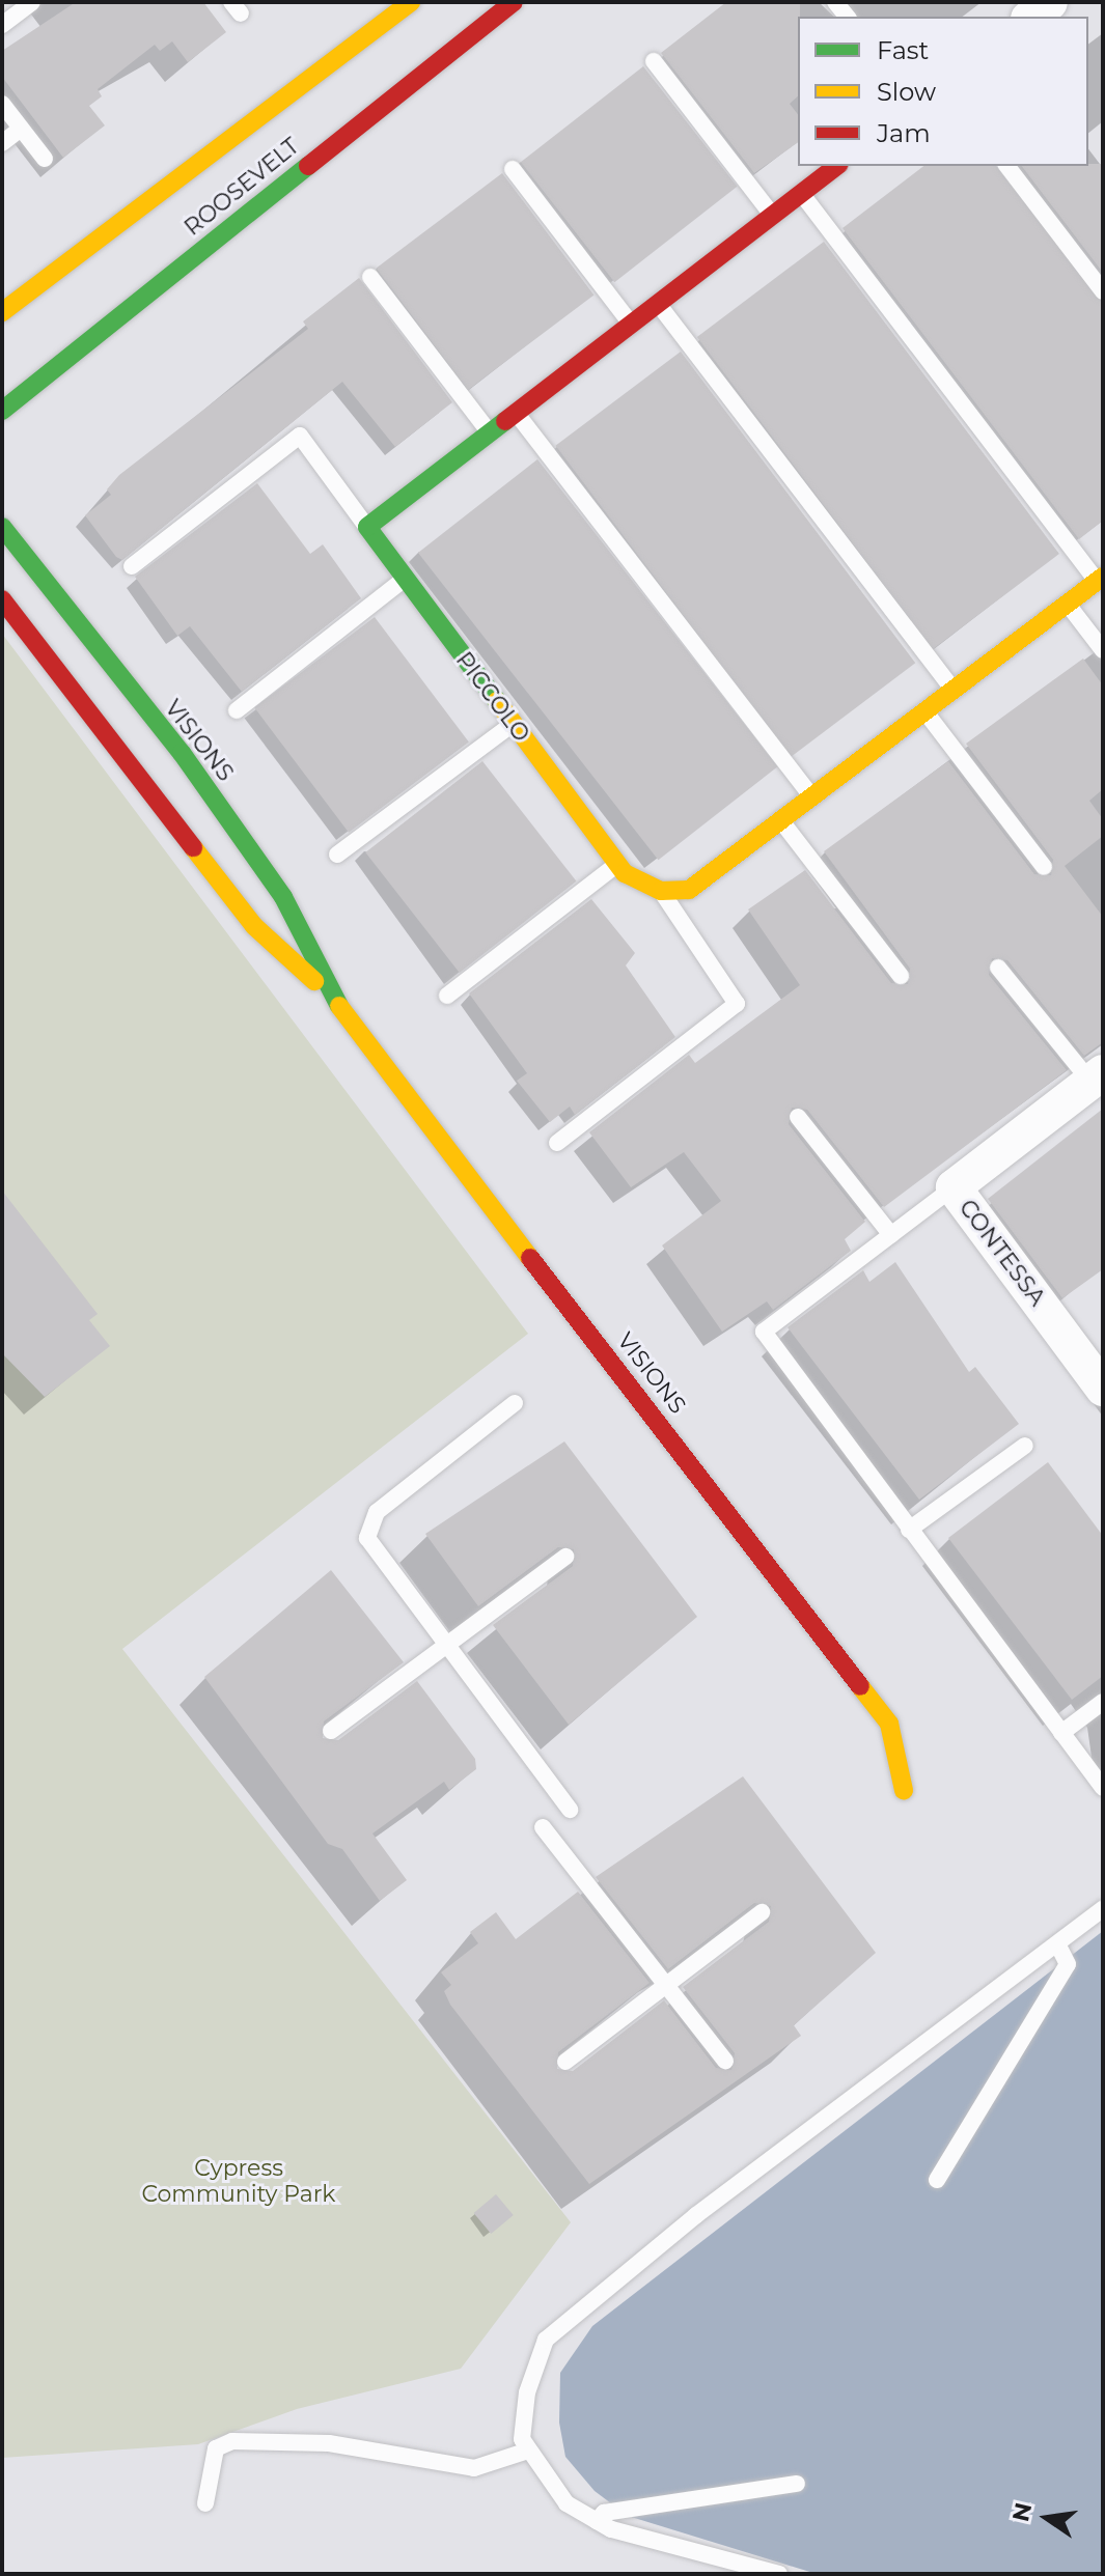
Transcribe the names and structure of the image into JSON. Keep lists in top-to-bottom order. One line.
{"streets":{"street":["ROOSEVELT","PICCOLO","VISIONS","CONTESSA"]},"parks":["Cypress Community Park"],"legend":["Fast","Slow","Jam"],"north":"left"}
